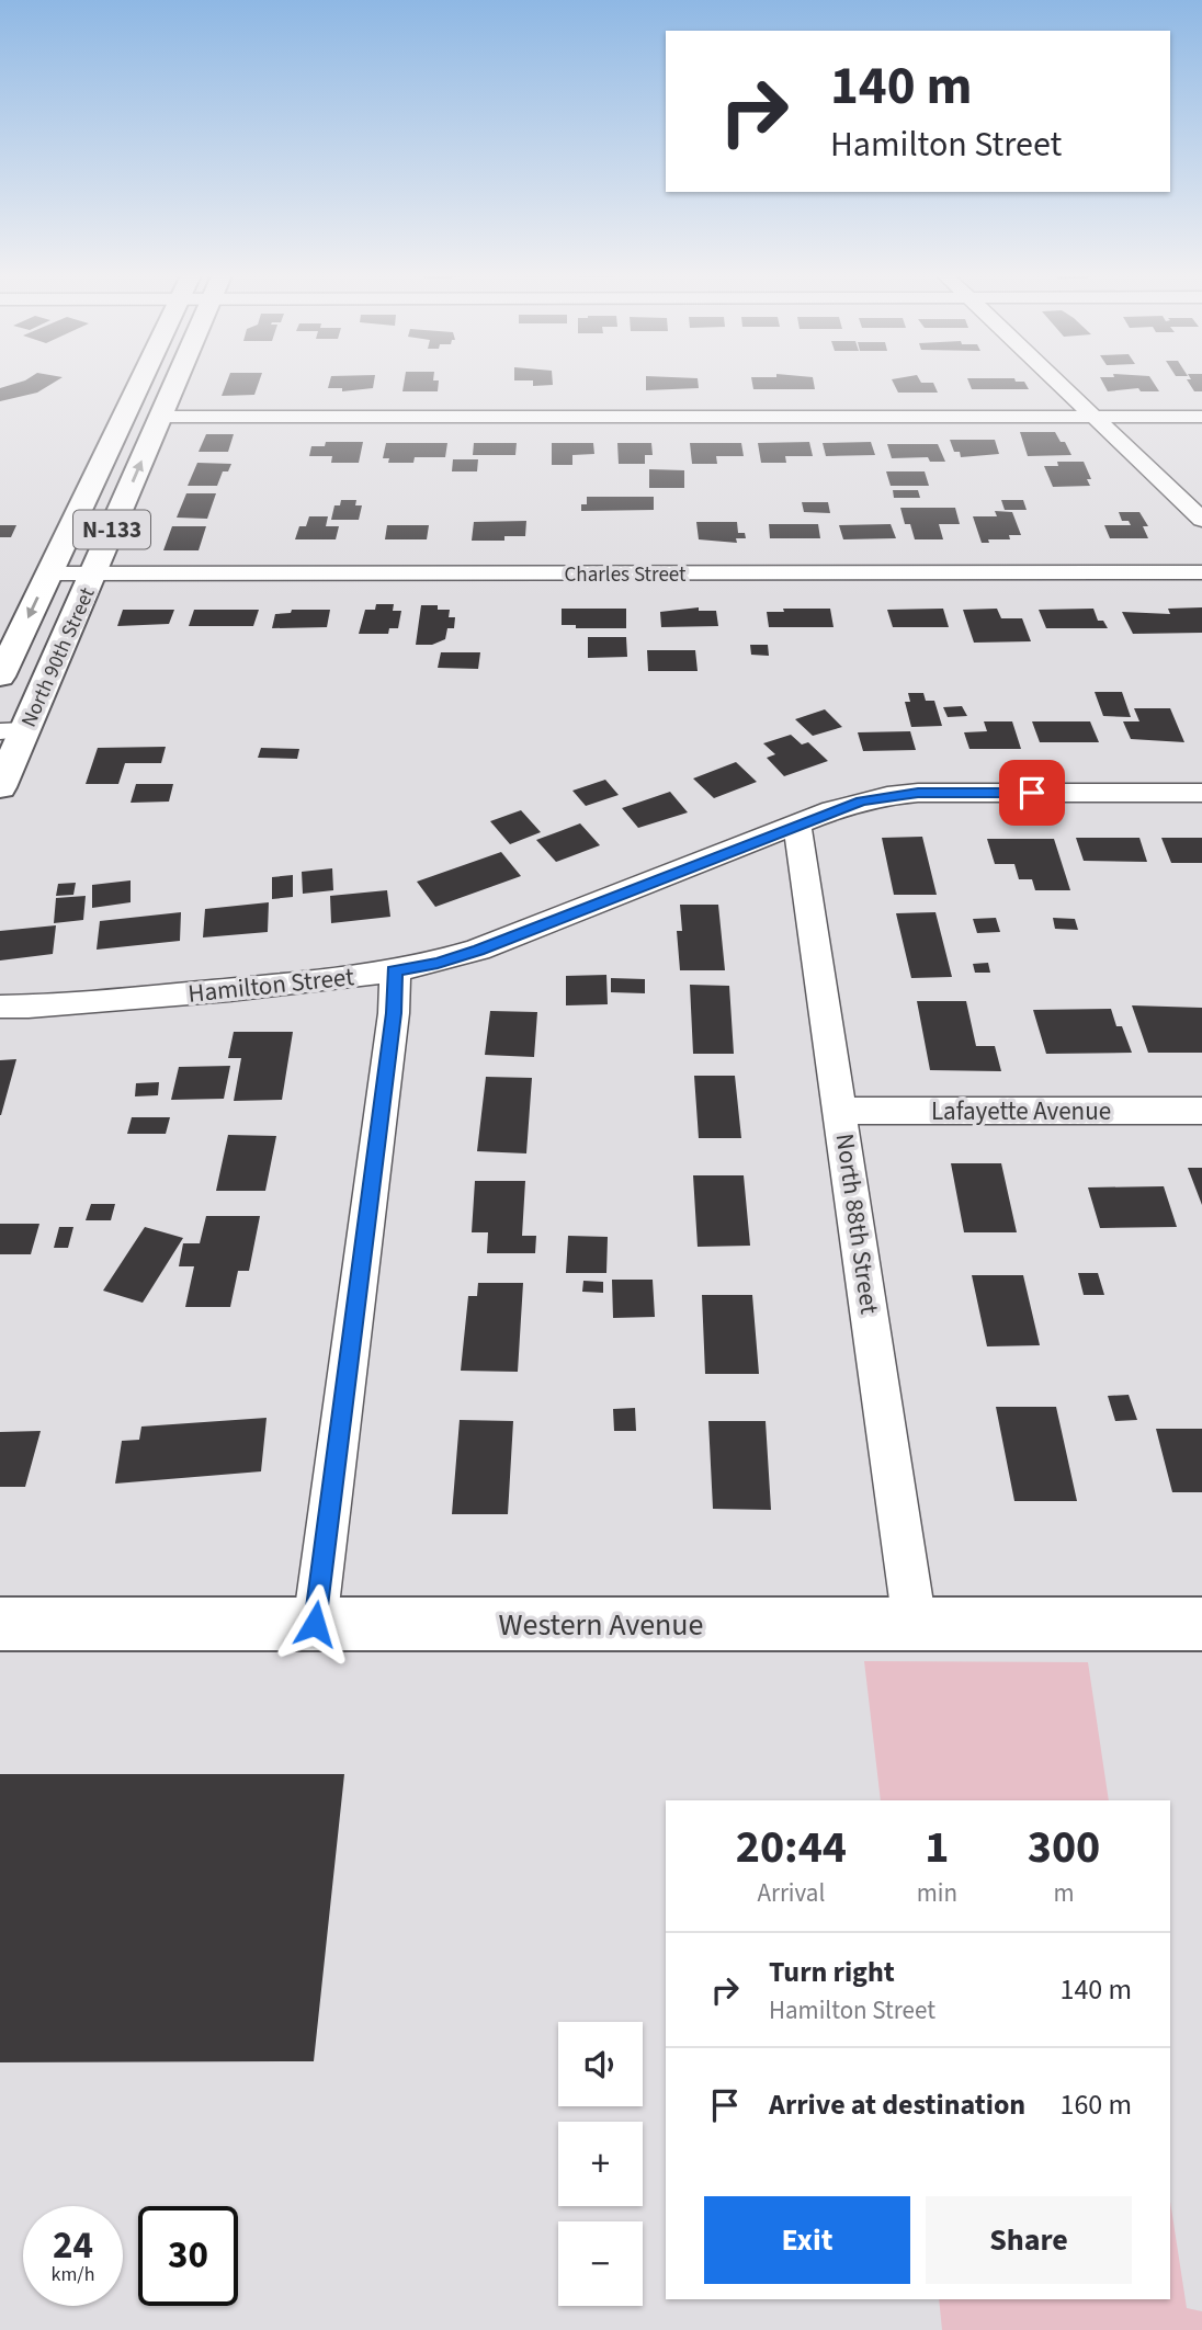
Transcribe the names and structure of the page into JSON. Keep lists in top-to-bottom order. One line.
{"streets":{"main road":["N-133","North 90th Street","Western Avenue"],"street":["Charles Street","Hamilton Street","Lafayette Avenue","North 88th Street"]},"crossings":[["Charles Street","North 90th Street"],["Hamilton Street","North 88th Street"],["Lafayette Avenue","North 88th Street"],["North 88th Street","Western Avenue"]],"page":{"turn":["140 m","Hamilton Street"],"eta":["20:44","Arrival","1","min","300","m"],"list":[{"name":"Turn right","note":"Hamilton Street","value":"140 m"},{"name":"Arrive at destination","value":"160 m"}],"map_buttons":["+","−"],"buttons":["Exit","Share"],"speed":"24 km/h","limit":"30"}}
